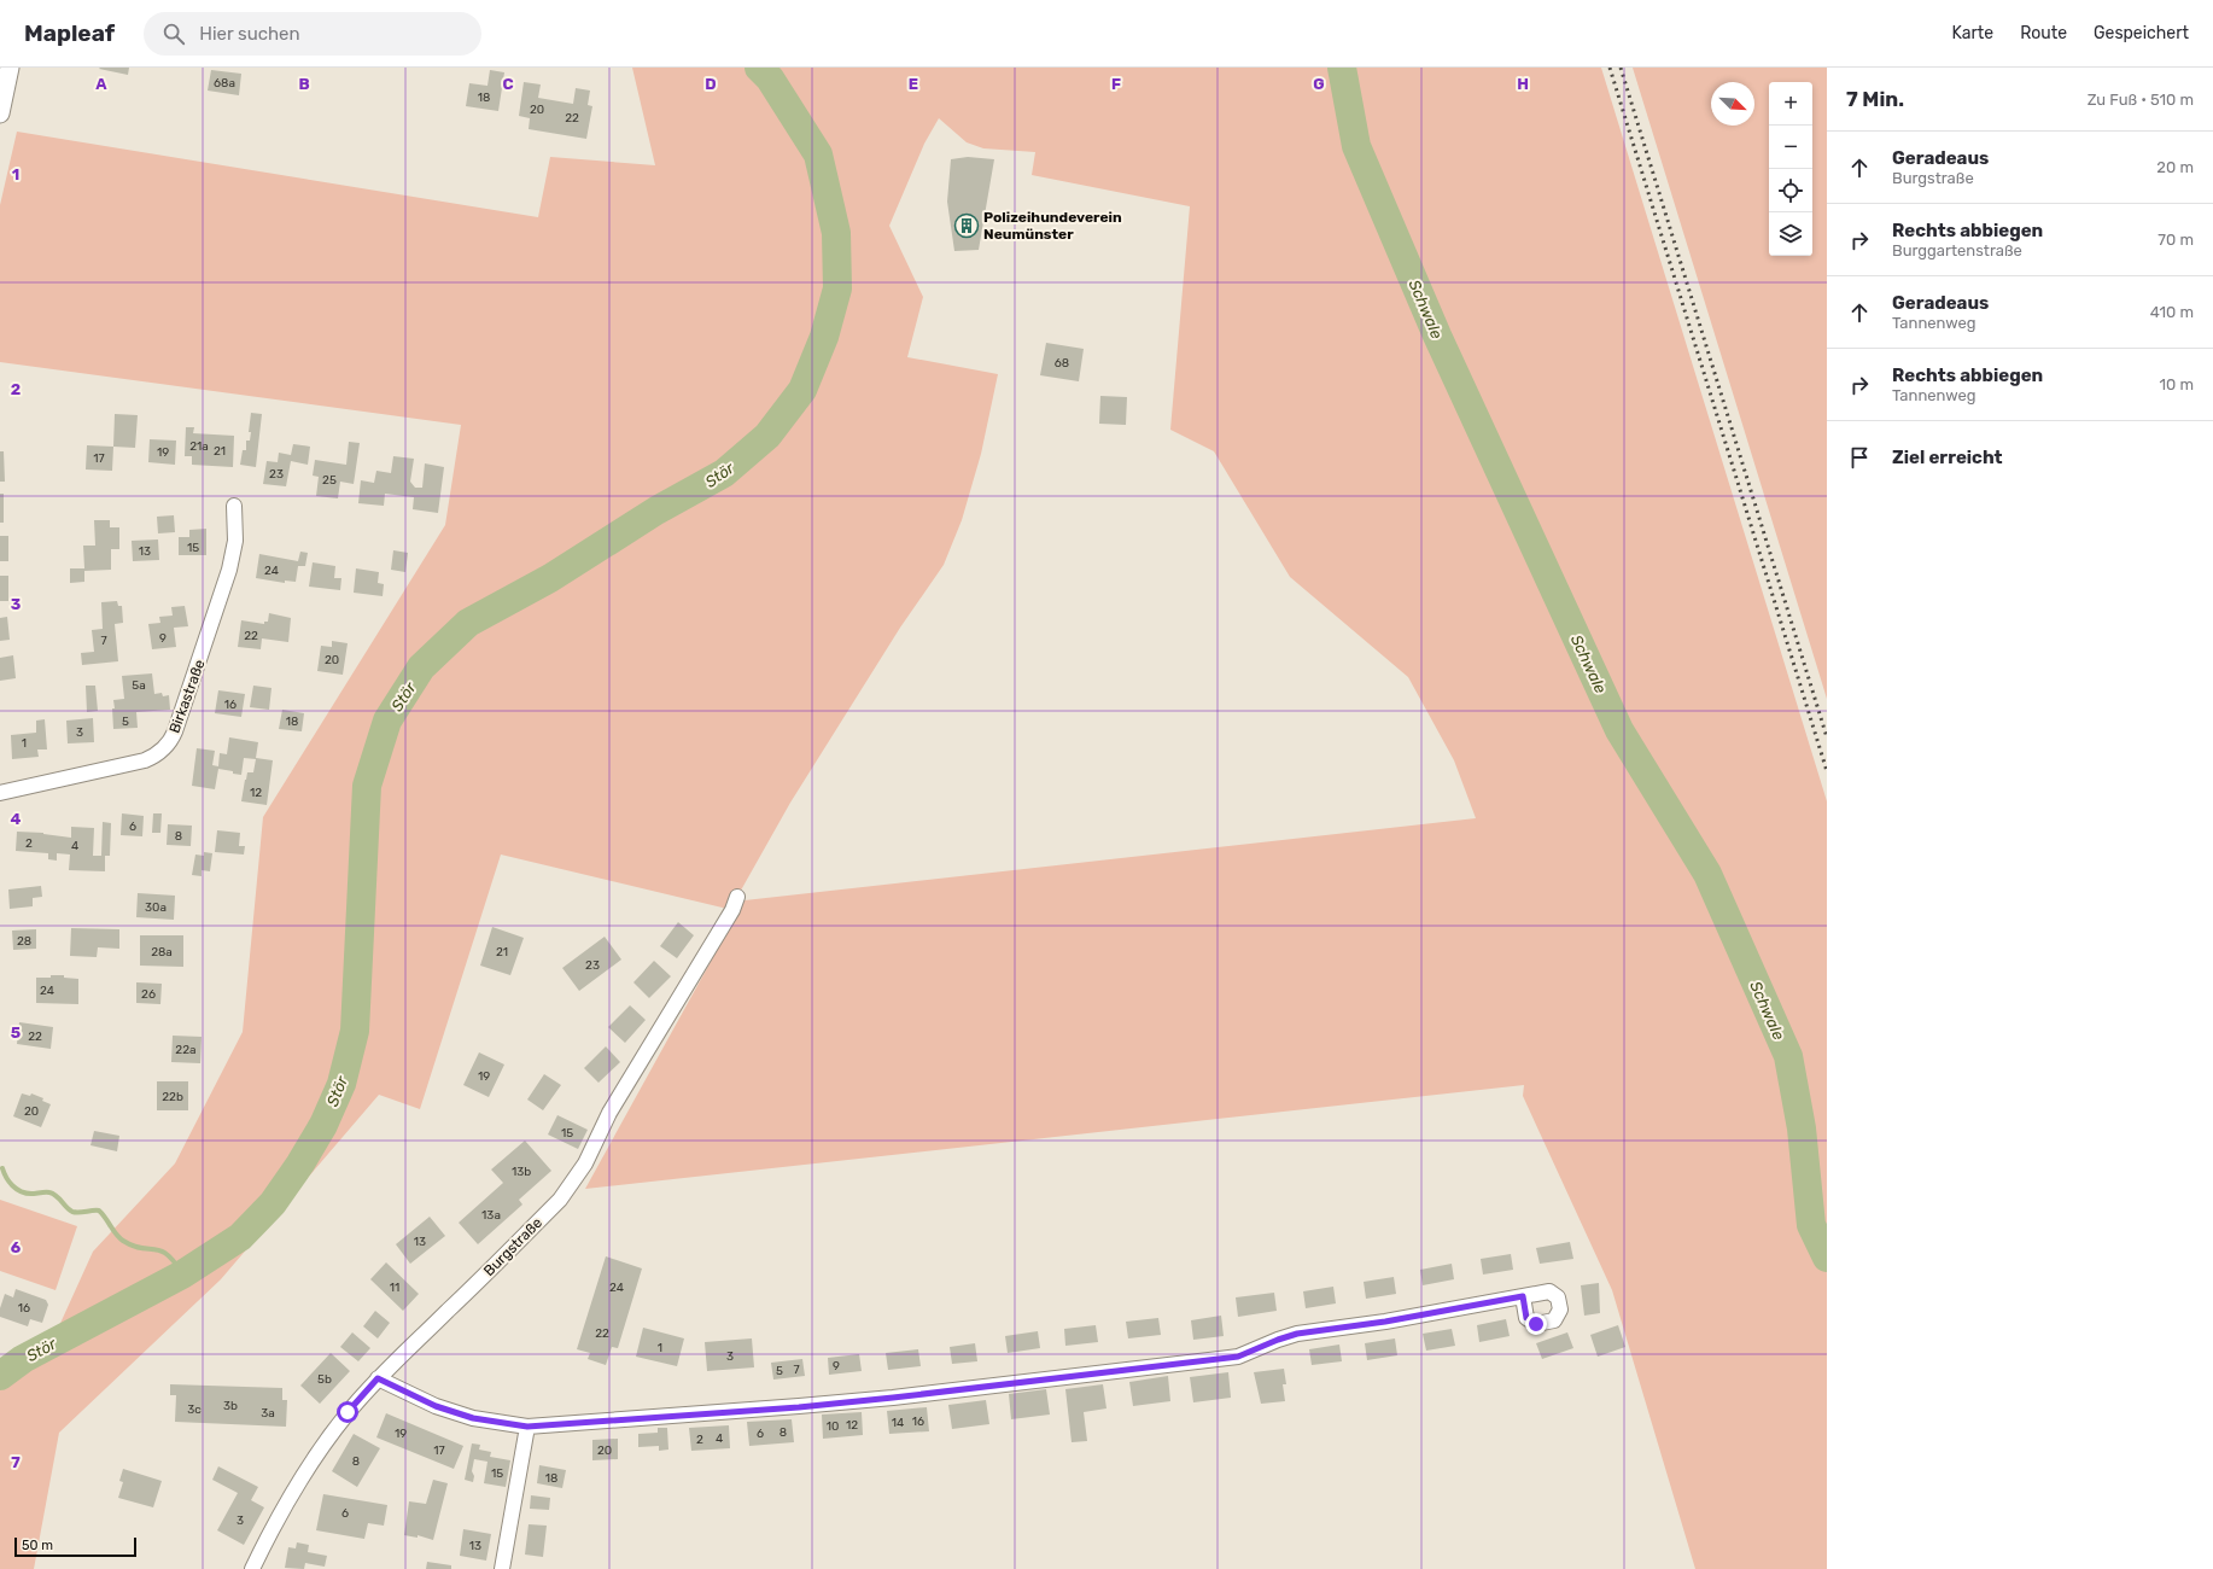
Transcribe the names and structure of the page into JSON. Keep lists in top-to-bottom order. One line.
{"streets":{"street":["Birkastraße","Burgstraße"]},"water":["Schwale","Stör"],"places":{"building":["Polizeihundeverein Neumünster"]},"house_numbers":["68a","18","20","22","68","21a","21","19","17","23","25","15","13","24","22","9","7","20","5a","16","5","18","3","1","12","6","8","2","4","30a","28","28a","21","23","24","26","22","22a","19","22b","20","15","13b","13a","13","11","24","16","22","1","3","9","7","5","5b","3b","3c","3a","16","14","12","10","8","19","6","4","2","17","20","8","15","18","6","3","13"],"scale_bar":"50 m","north":"bottom right","page":{"header":"Mapleaf","search":"Hier suchen","nav":["Karte","Route","Gespeichert"],"heading":["7 Min.","Zu Fuß · 510 m"],"map_buttons":["+","−"],"list":[["Geradeaus","Burgstraße","20 m"],["Rechts abbiegen","Burggartenstraße","70 m"],["Geradeaus","Tannenweg","410 m"],["Rechts abbiegen","Tannenweg","10 m"],"Ziel erreicht"],"scale":"50 m"},"grid":{"columns":["A","B","C","D","E","F","G","H"],"rows":["1","2","3","4","5","6","7"]}}
